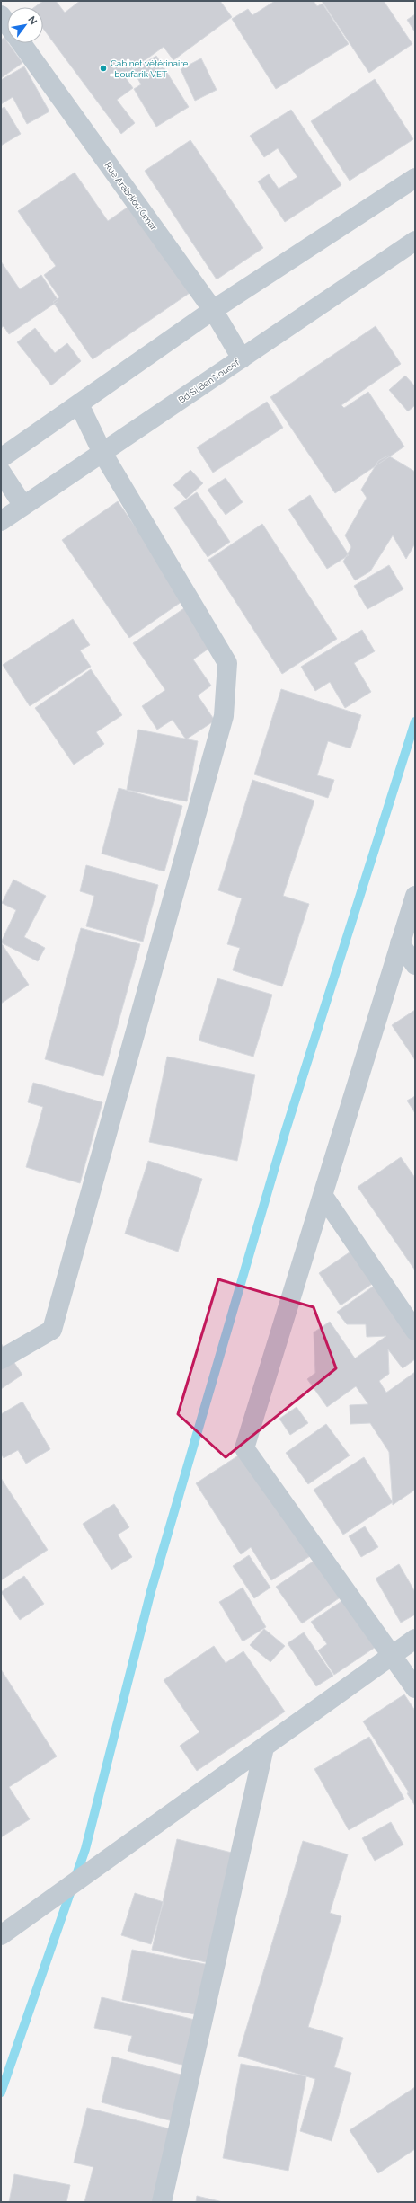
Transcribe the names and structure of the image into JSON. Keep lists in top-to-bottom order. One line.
{"streets":{"street":["Rue Arabdiou Omar","Bd Si Ben Youcef"]},"crossings":[["Rue Arabdiou Omar","Bd Si Ben Youcef"]],"places":["Cabinet vétérinaire -boufarik VET"],"north":"top right"}
